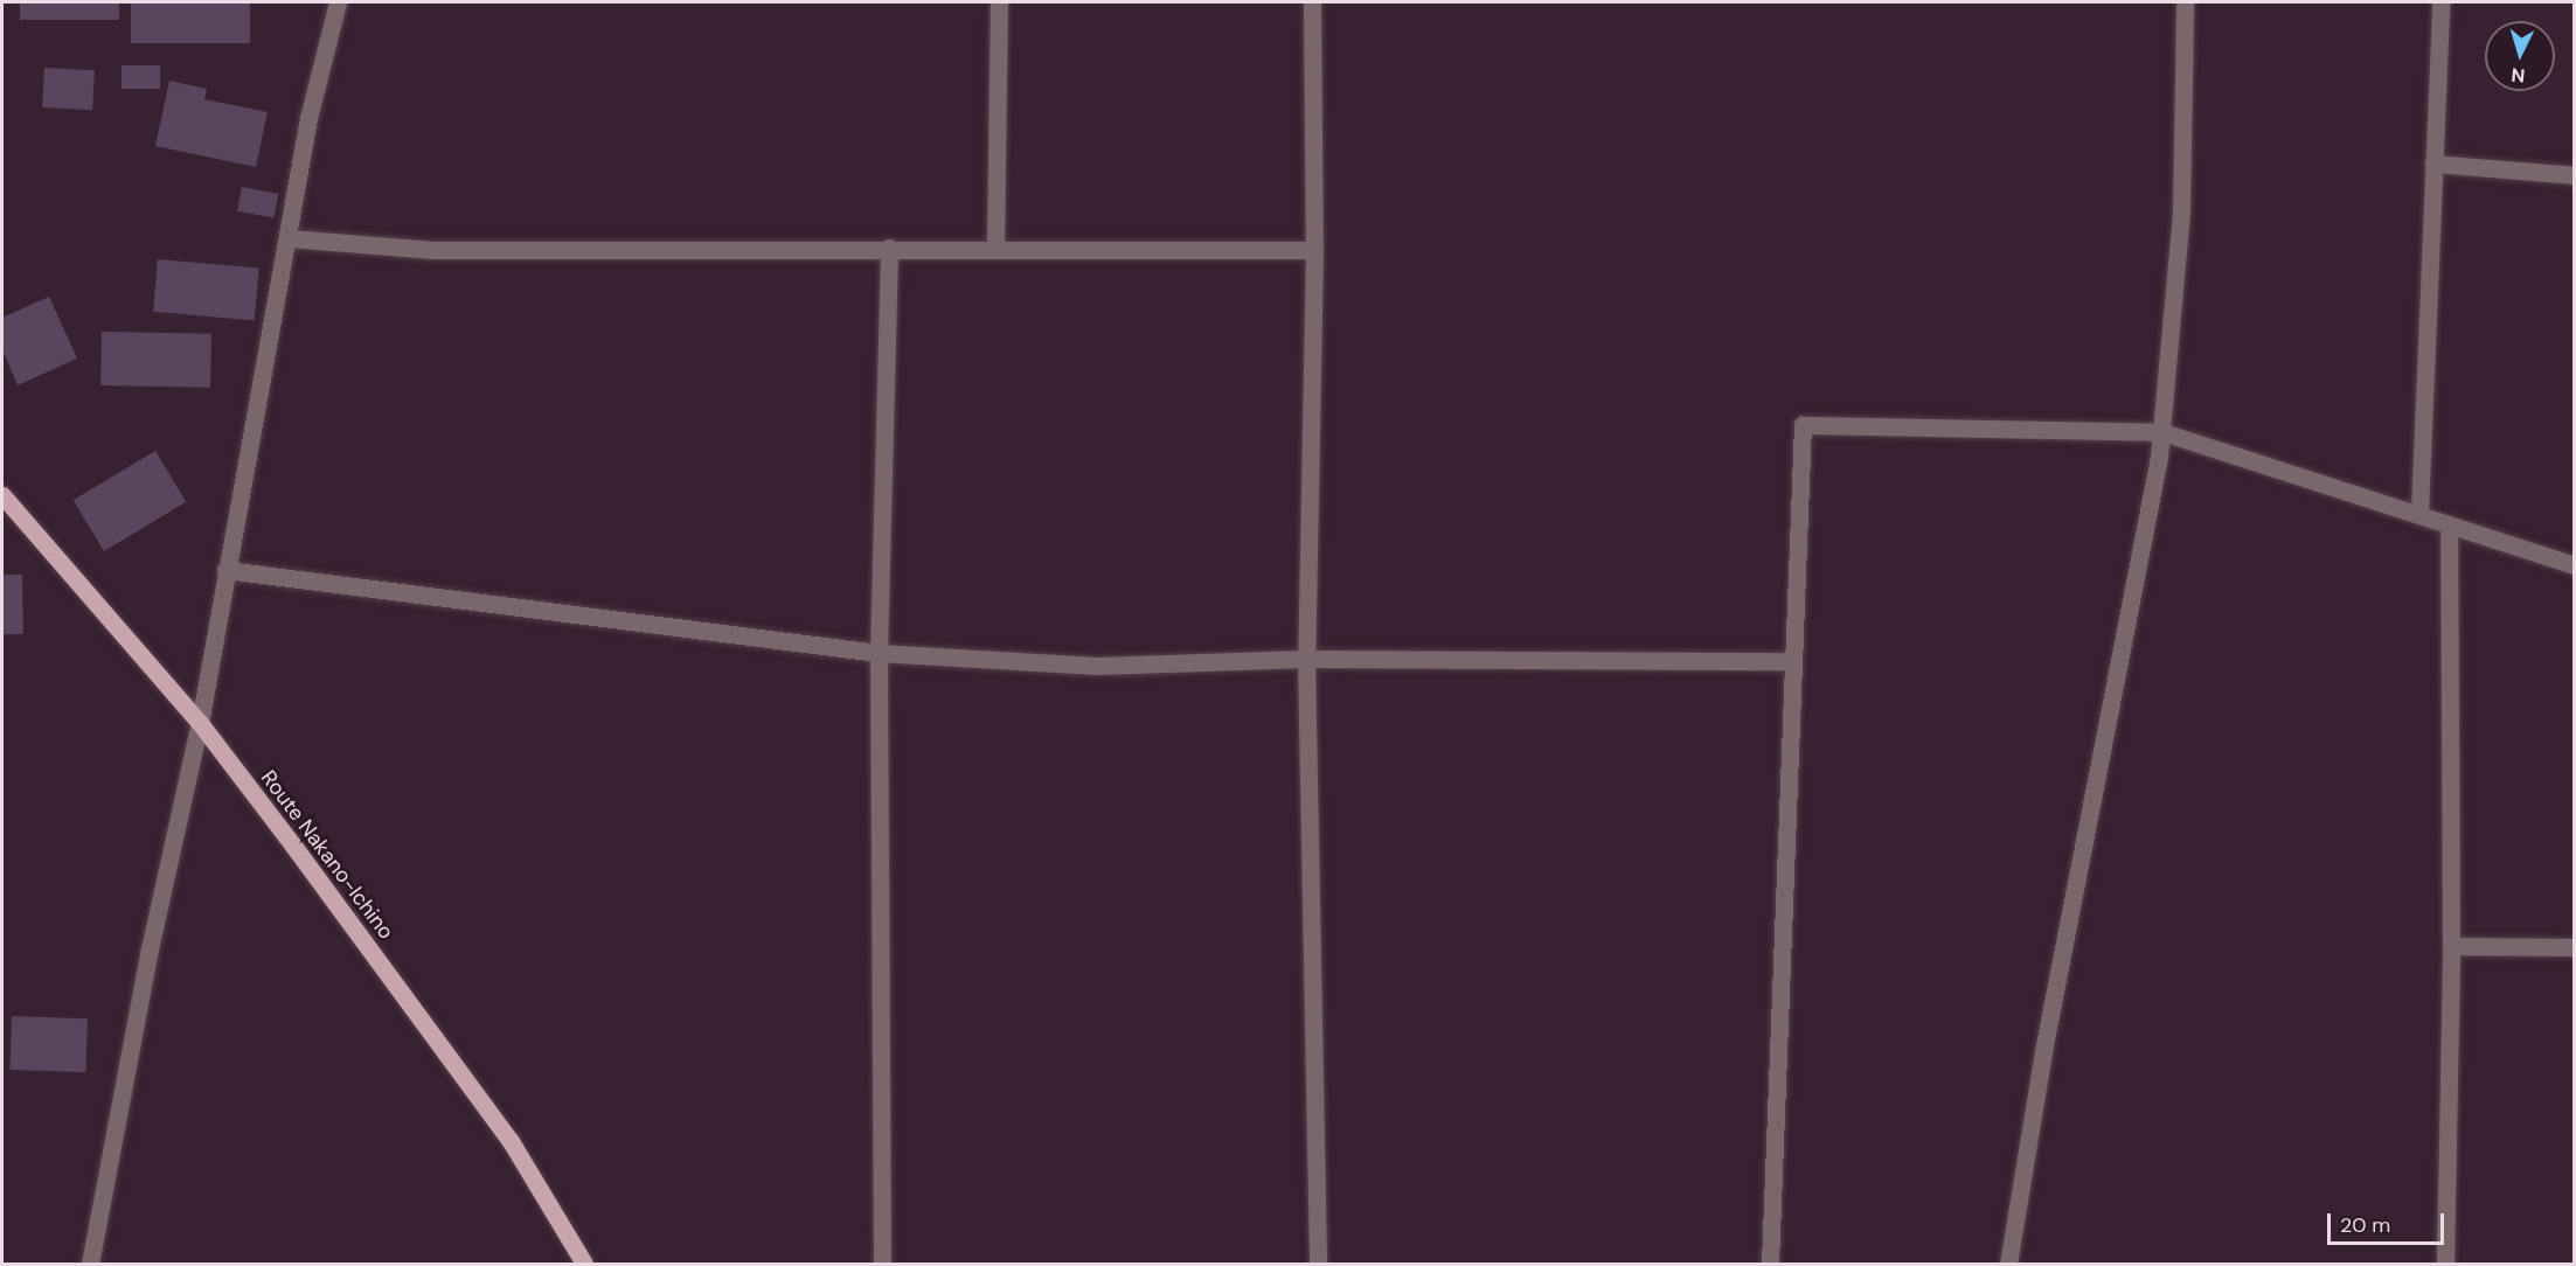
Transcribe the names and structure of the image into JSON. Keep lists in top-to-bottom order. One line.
{"streets":{"main road":["Route Nakano-Ichino"]},"scale_bar":"20 m","north":"bottom"}
